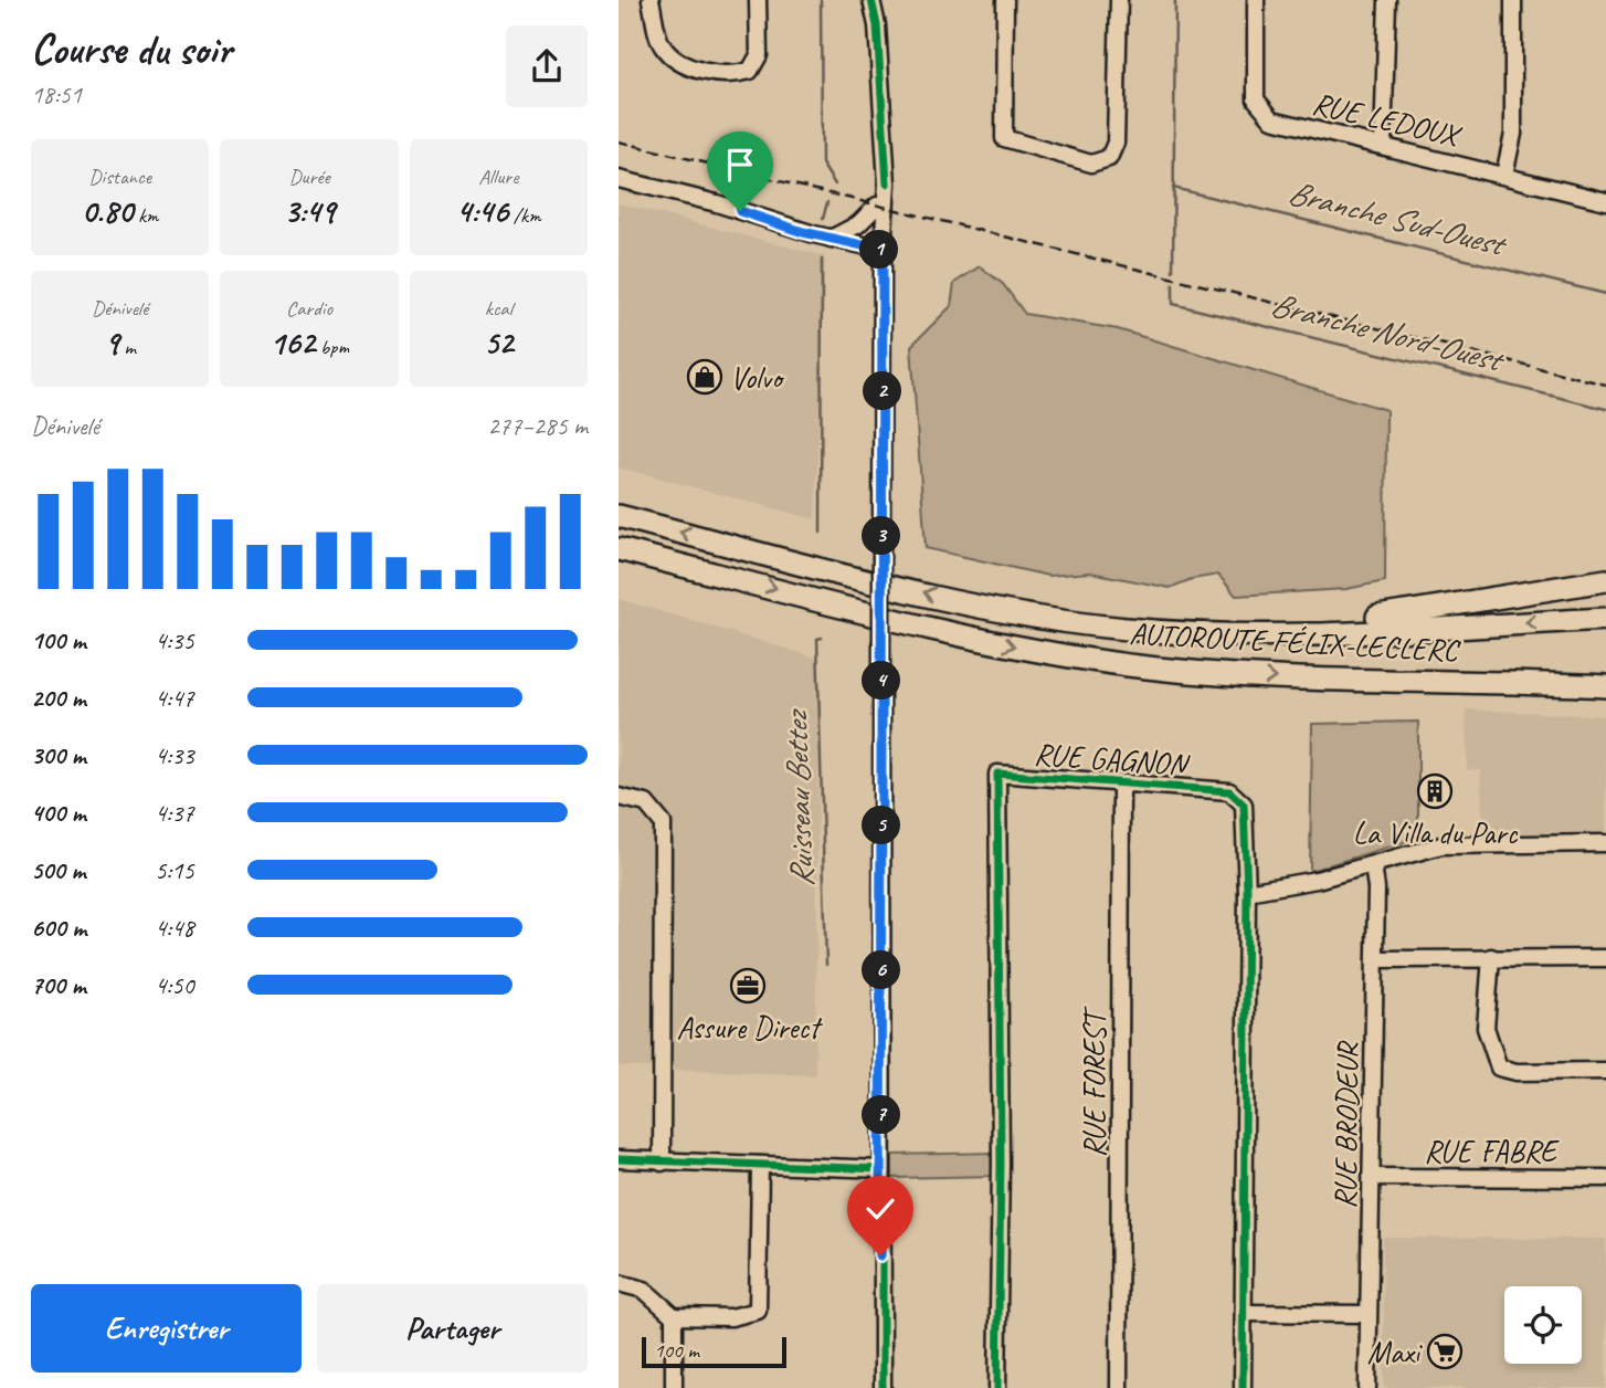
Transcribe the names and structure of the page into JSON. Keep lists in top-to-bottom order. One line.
{"streets":{"highway":["AUTOROUTE FÉLIX-LECLERC"],"street":["RUE LEDOUX","RUE GAGNON","RUE FOREST","RUE BRODEUR","RUE FABRE"]},"crossings":[["RUE GAGNON","RUE FOREST"],["RUE BRODEUR","RUE FABRE"]],"water":["Branche Sud-Ouest","Branche Nord-Ouest","Ruisseau Bettez"],"places":{"shop":["Volvo"],"building":["La Villa du Parc"],"office":["Assure Direct"],"supermarket":["Maxi"]},"scale_bar":"100 m","page":{"heading":["Course du soir","18:51"],"stats":[["Distance","0.80 km"],["Durée","3:49"],["Allure","4:46 /km"],["Dénivelé","9 m"],["Cardio","162 bpm"],["kcal","52"]],"pins":["1","2","3","4","5","6","7"],"chart":["Dénivelé","277–285 m"],"list":[{"name":"100 m","note":"4:35"},{"name":"200 m","note":"4:47"},{"name":"300 m","note":"4:33"},{"name":"400 m","note":"4:37"},{"name":"500 m","note":"5:15"},{"name":"600 m","note":"4:48"},{"name":"700 m","note":"4:50"}],"buttons":["Enregistrer","Partager"],"scale":"100 m"}}
